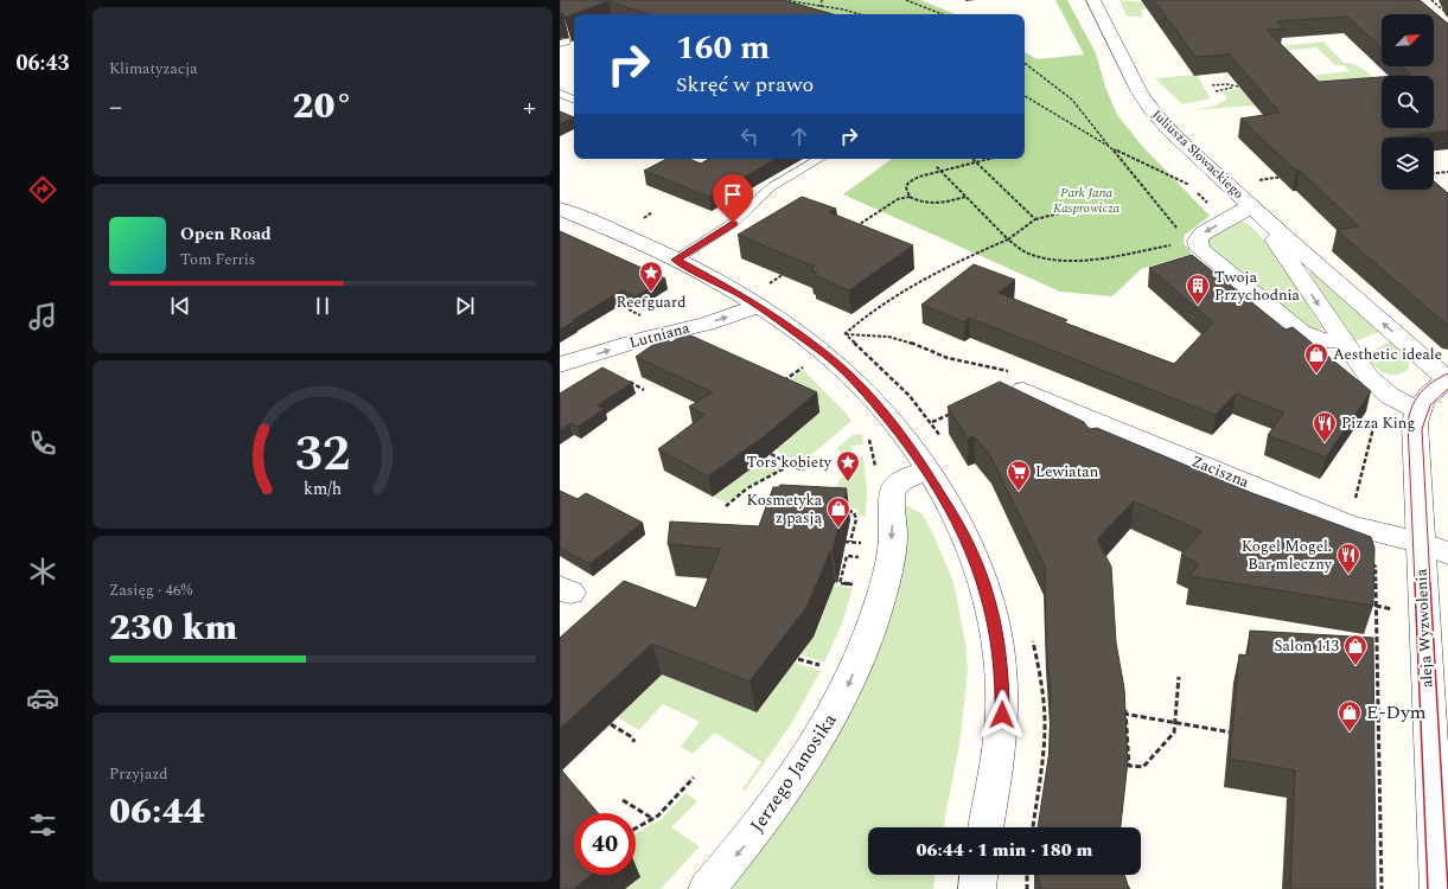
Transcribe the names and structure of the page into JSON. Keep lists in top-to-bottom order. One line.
{"streets":{"street":["Juliusza Słowackiego","Lutniana","Zaciszna","aleja Wyzwolenia","Jerzego Janosika"]},"crossings":[["Juliusza Słowackiego","aleja Wyzwolenia"],["Zaciszna","aleja Wyzwolenia"]],"one_way":["Lutniana","Jerzego Janosika"],"parks":["Park Jana Kasprowicza"],"places":{"place":["Reefguard","Tors kobiety"],"building":["Twoja Przychodnia"],"shop":["Aesthetic ideale","Kosmetyka z pasją","Salon 113","E-Dym"],"restaurant":["Pizza King","Kogel Mogel. Bar mleczny"],"supermarket":["Lewiatan"]},"north":"top right","page":{"tabs":"06:43","tile":["Klimatyzacja",["Zasięg · 46%","230 km"],["Przyjazd","06:44"]],"turn":["160 m","Skręć w prawo"],"heat":["−","20°","+"],"song":["Open Road","Tom Ferris"],"limit":"40","trip":"06:44 · 1 min · 180 m","gauge":["32","km/h"]}}
